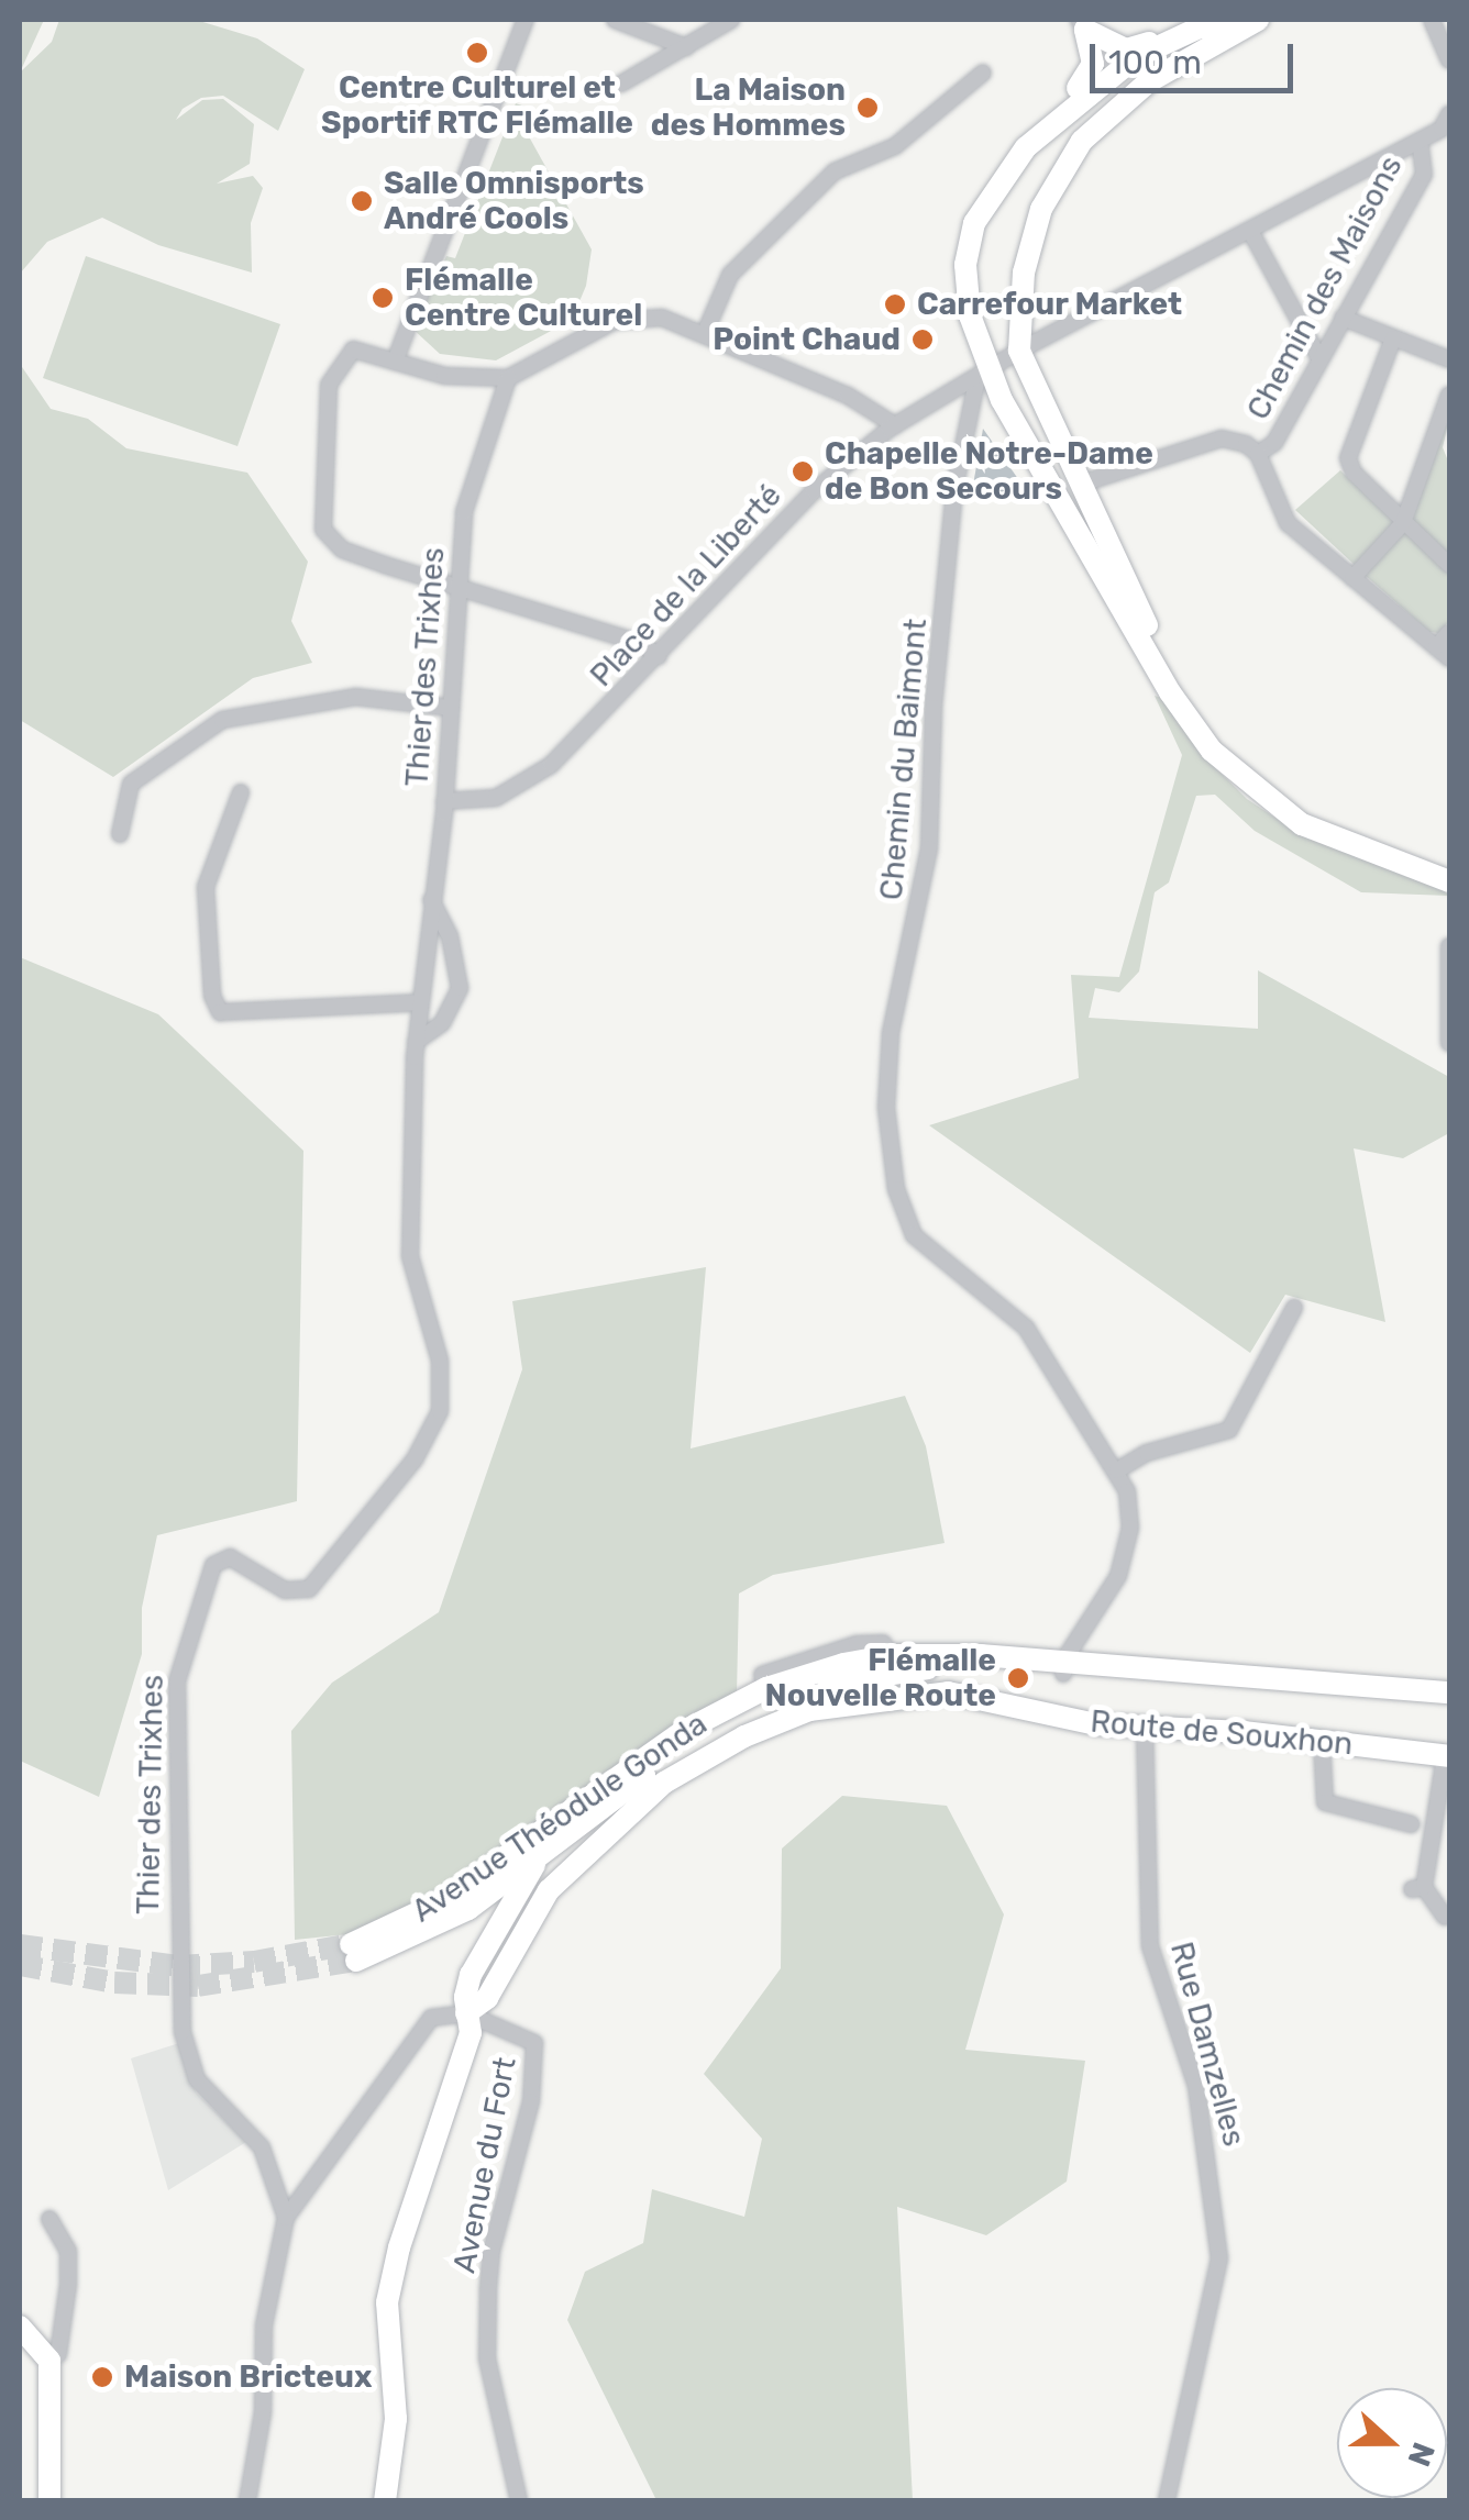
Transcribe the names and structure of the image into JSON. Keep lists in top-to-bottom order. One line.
{"streets":{"main road":["Route de Souxhon","Avenue Théodule Gonda"],"street":["Chemin des Maisons","Place de la Liberté","Thier des Trixhes","Chemin du Baimont","Rue Damzelles","Avenue du Fort"]},"crossings":[["Chemin des Maisons","Place de la Liberté"],["Place de la Liberté","Thier des Trixhes"],["Place de la Liberté","Chemin du Baimont"],["Chemin du Baimont","Avenue Théodule Gonda"],["Route de Souxhon","Rue Damzelles"],["Route de Souxhon","Avenue du Fort"]],"places":["Centre Culturel et Sportif RTC Flémalle","La Maison des Hommes","Salle Omnisports André Cools","Flémalle Centre Culturel","Carrefour Market","Point Chaud","Chapelle Notre-Dame de Bon Secours","Flémalle Nouvelle Route","Maison Bricteux"],"scale_bar":"100 m","north":"right"}
